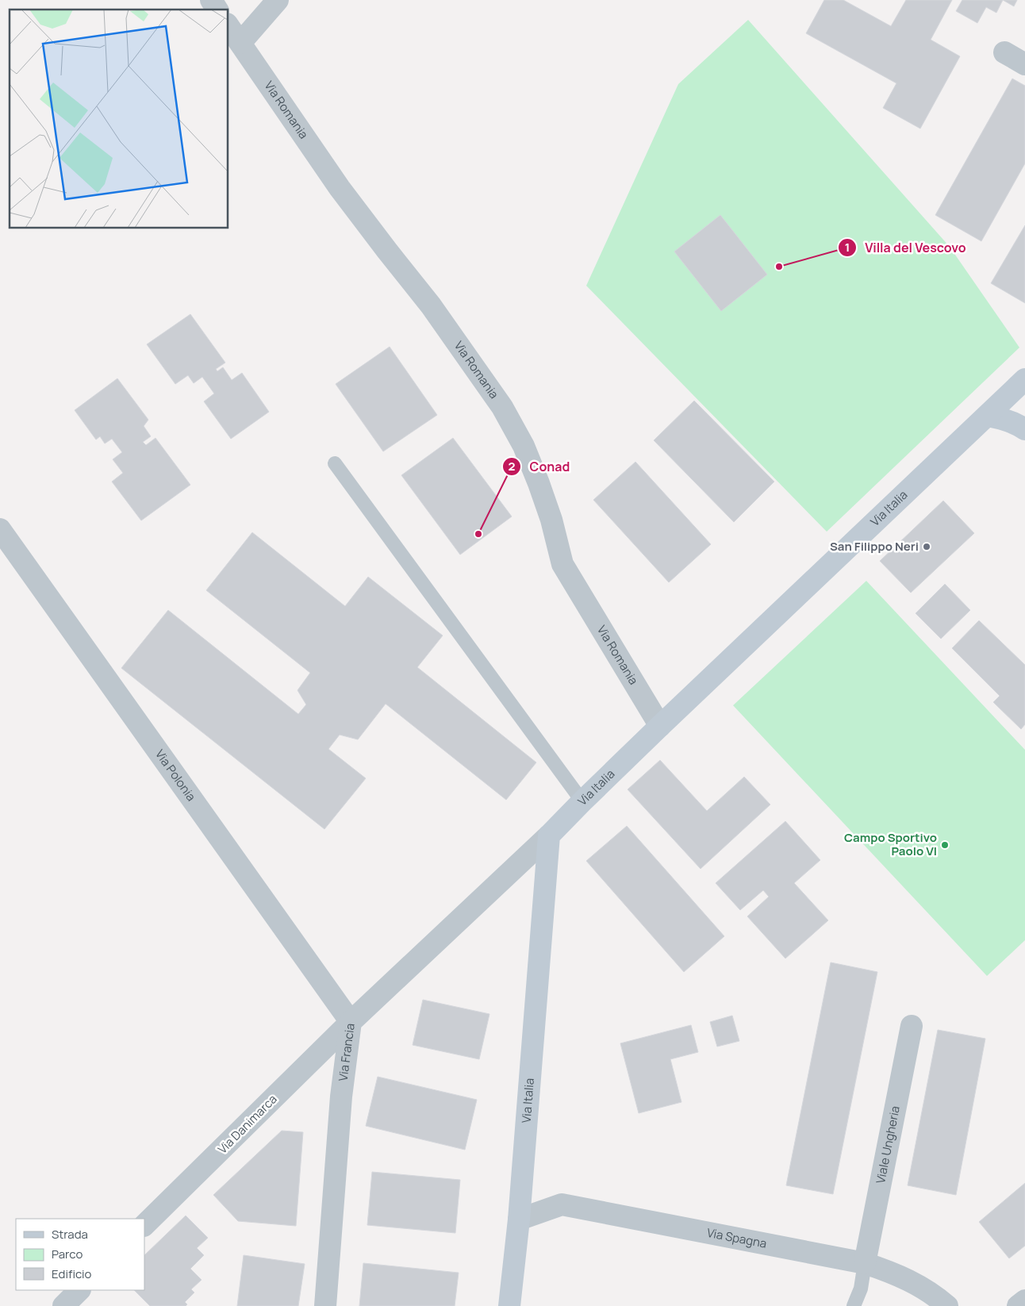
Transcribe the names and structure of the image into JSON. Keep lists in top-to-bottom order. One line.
{"streets":{"street":["Via Romania","Via Italia","Via Polonia","Via Francia","Via Danimarca","Viale Ungheria","Via Spagna"]},"crossings":[["Via Romania","Via Italia"],["Via Italia","Via Francia"],["Via Italia","Via Spagna"],["Via Polonia","Via Francia"],["Via Polonia","Via Danimarca"],["Via Francia","Via Danimarca"],["Viale Ungheria","Via Spagna"]],"places":["Villa del Vescovo","Conad","San Filippo Neri","Campo Sportivo Paolo VI"],"legend":["Strada","Parco","Edificio"]}
